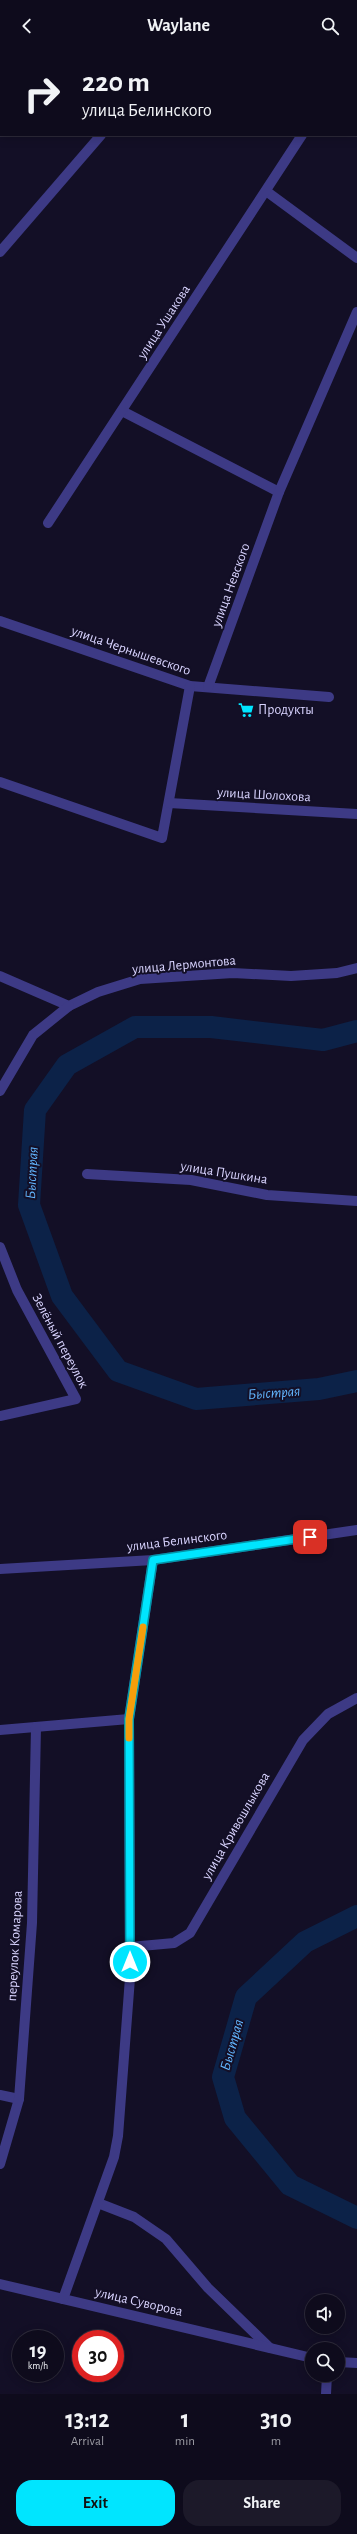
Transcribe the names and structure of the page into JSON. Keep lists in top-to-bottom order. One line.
{"streets":{"street":["улица Ушакова","улица Невского","улица Чернышевского","улица Шолохова","улица Лермонтова","улица Пушкина","Зелёный переулок","улица Белинского","улица Кривошлыкова","переулок Комарова","улица Суворова"]},"crossings":[["улица Невского","улица Чернышевского"]],"water":["Быстрая"],"places":{"supermarket":["Продукты"]},"page":{"header":"Waylane","turn":["220 m","улица Белинского"],"speed":"19 km/h","limit":"30","eta":["13:12","Arrival","1","min","310","m"],"buttons":["Exit","Share"]}}
